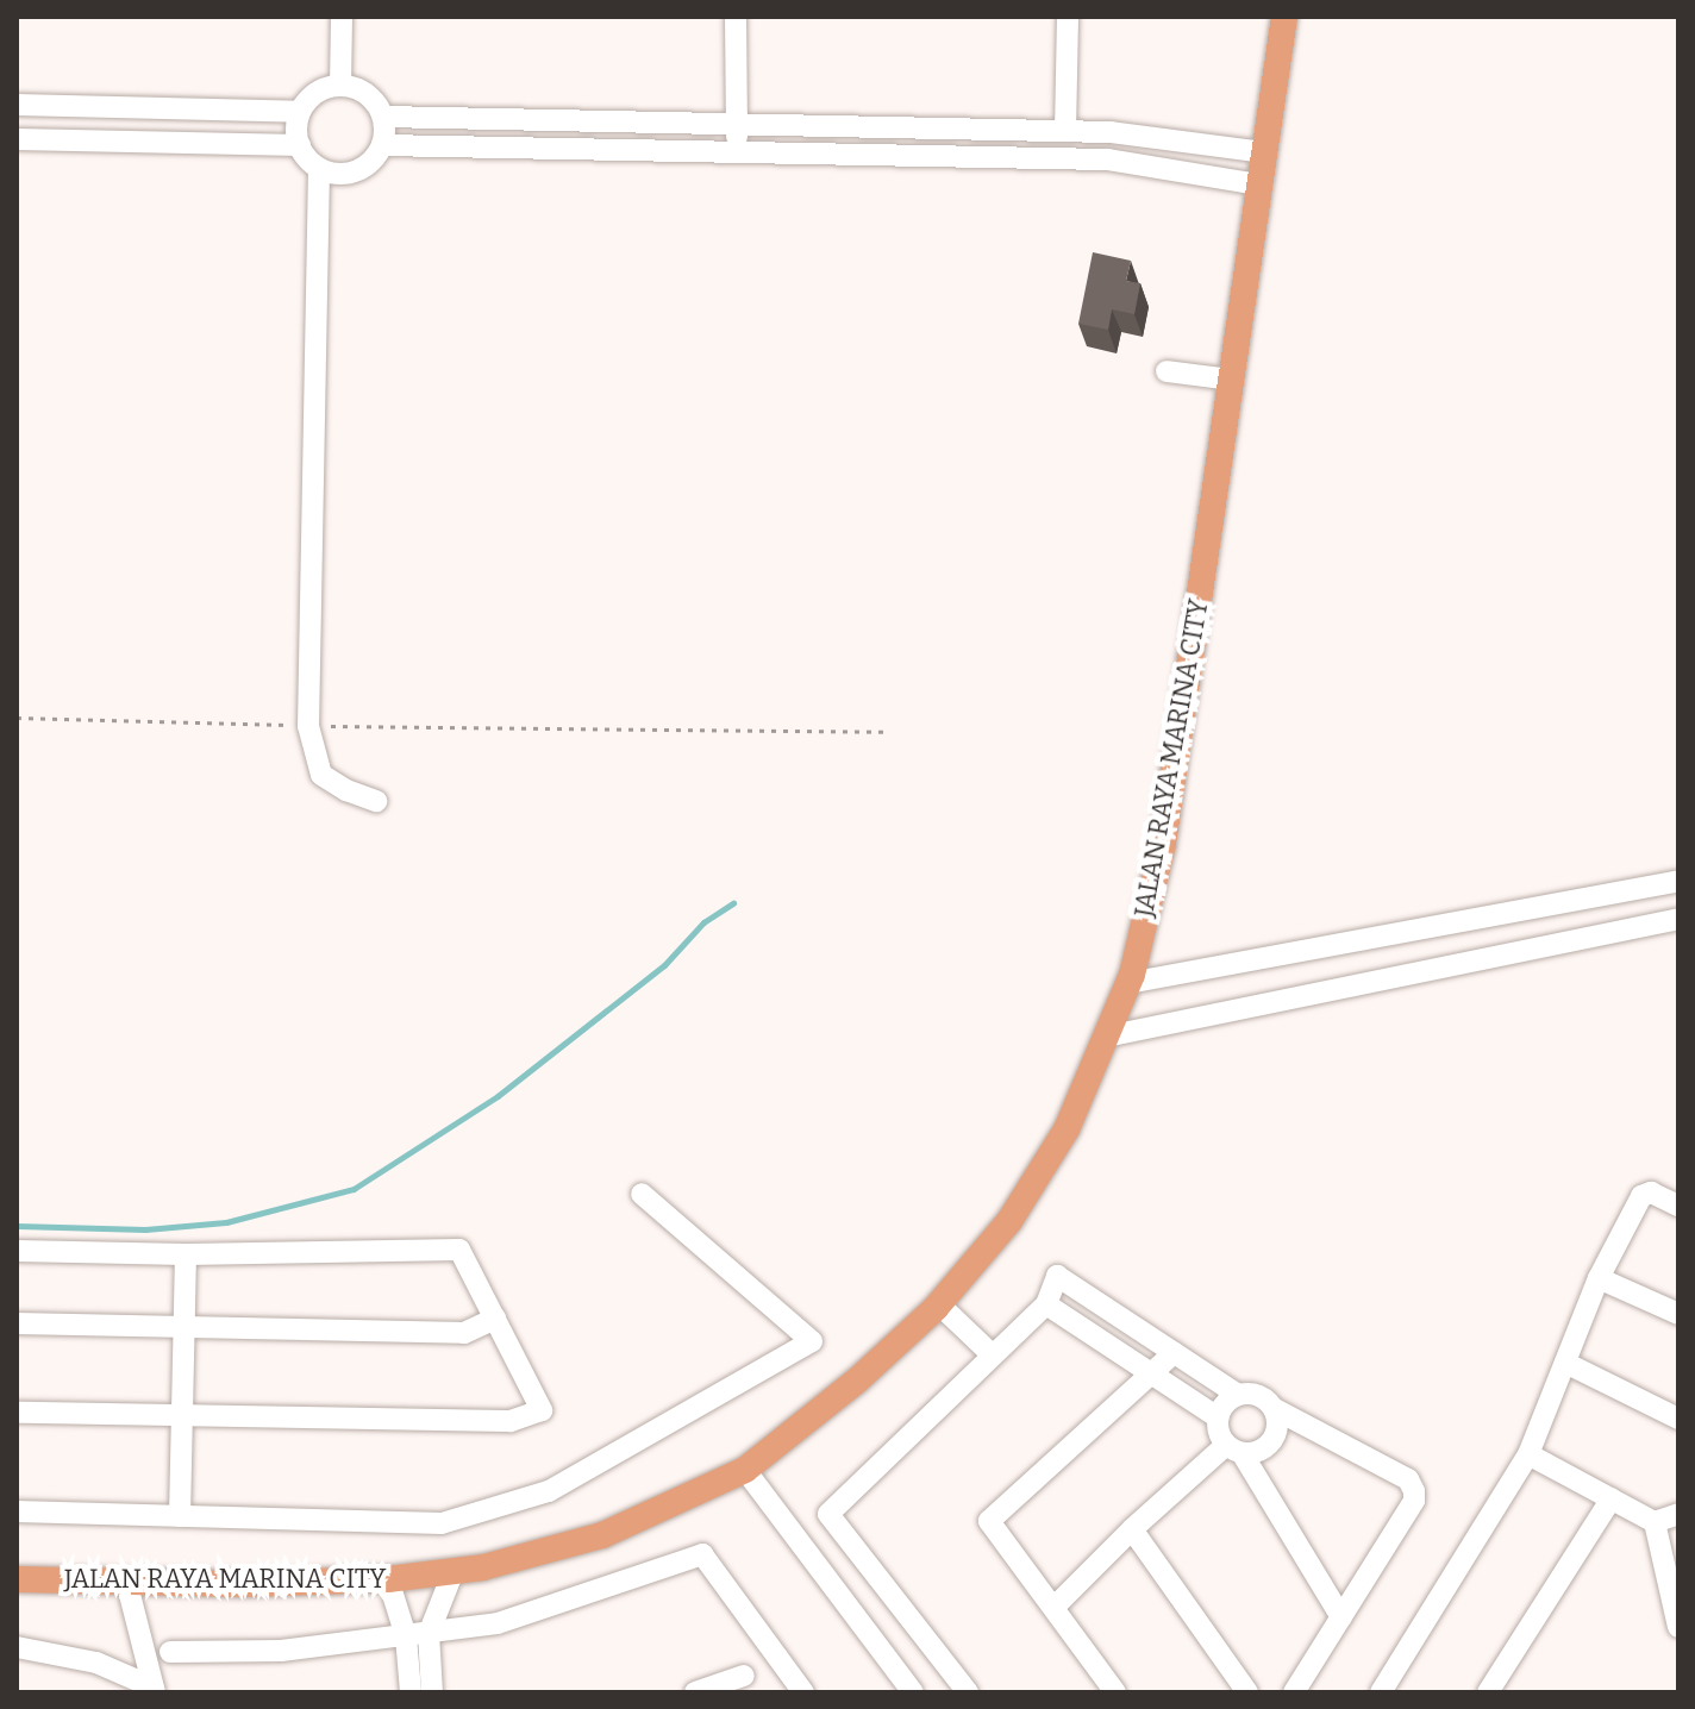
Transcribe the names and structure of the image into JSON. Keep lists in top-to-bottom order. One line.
{"streets":{"main road":["JALAN RAYA MARINA CITY"]}}
